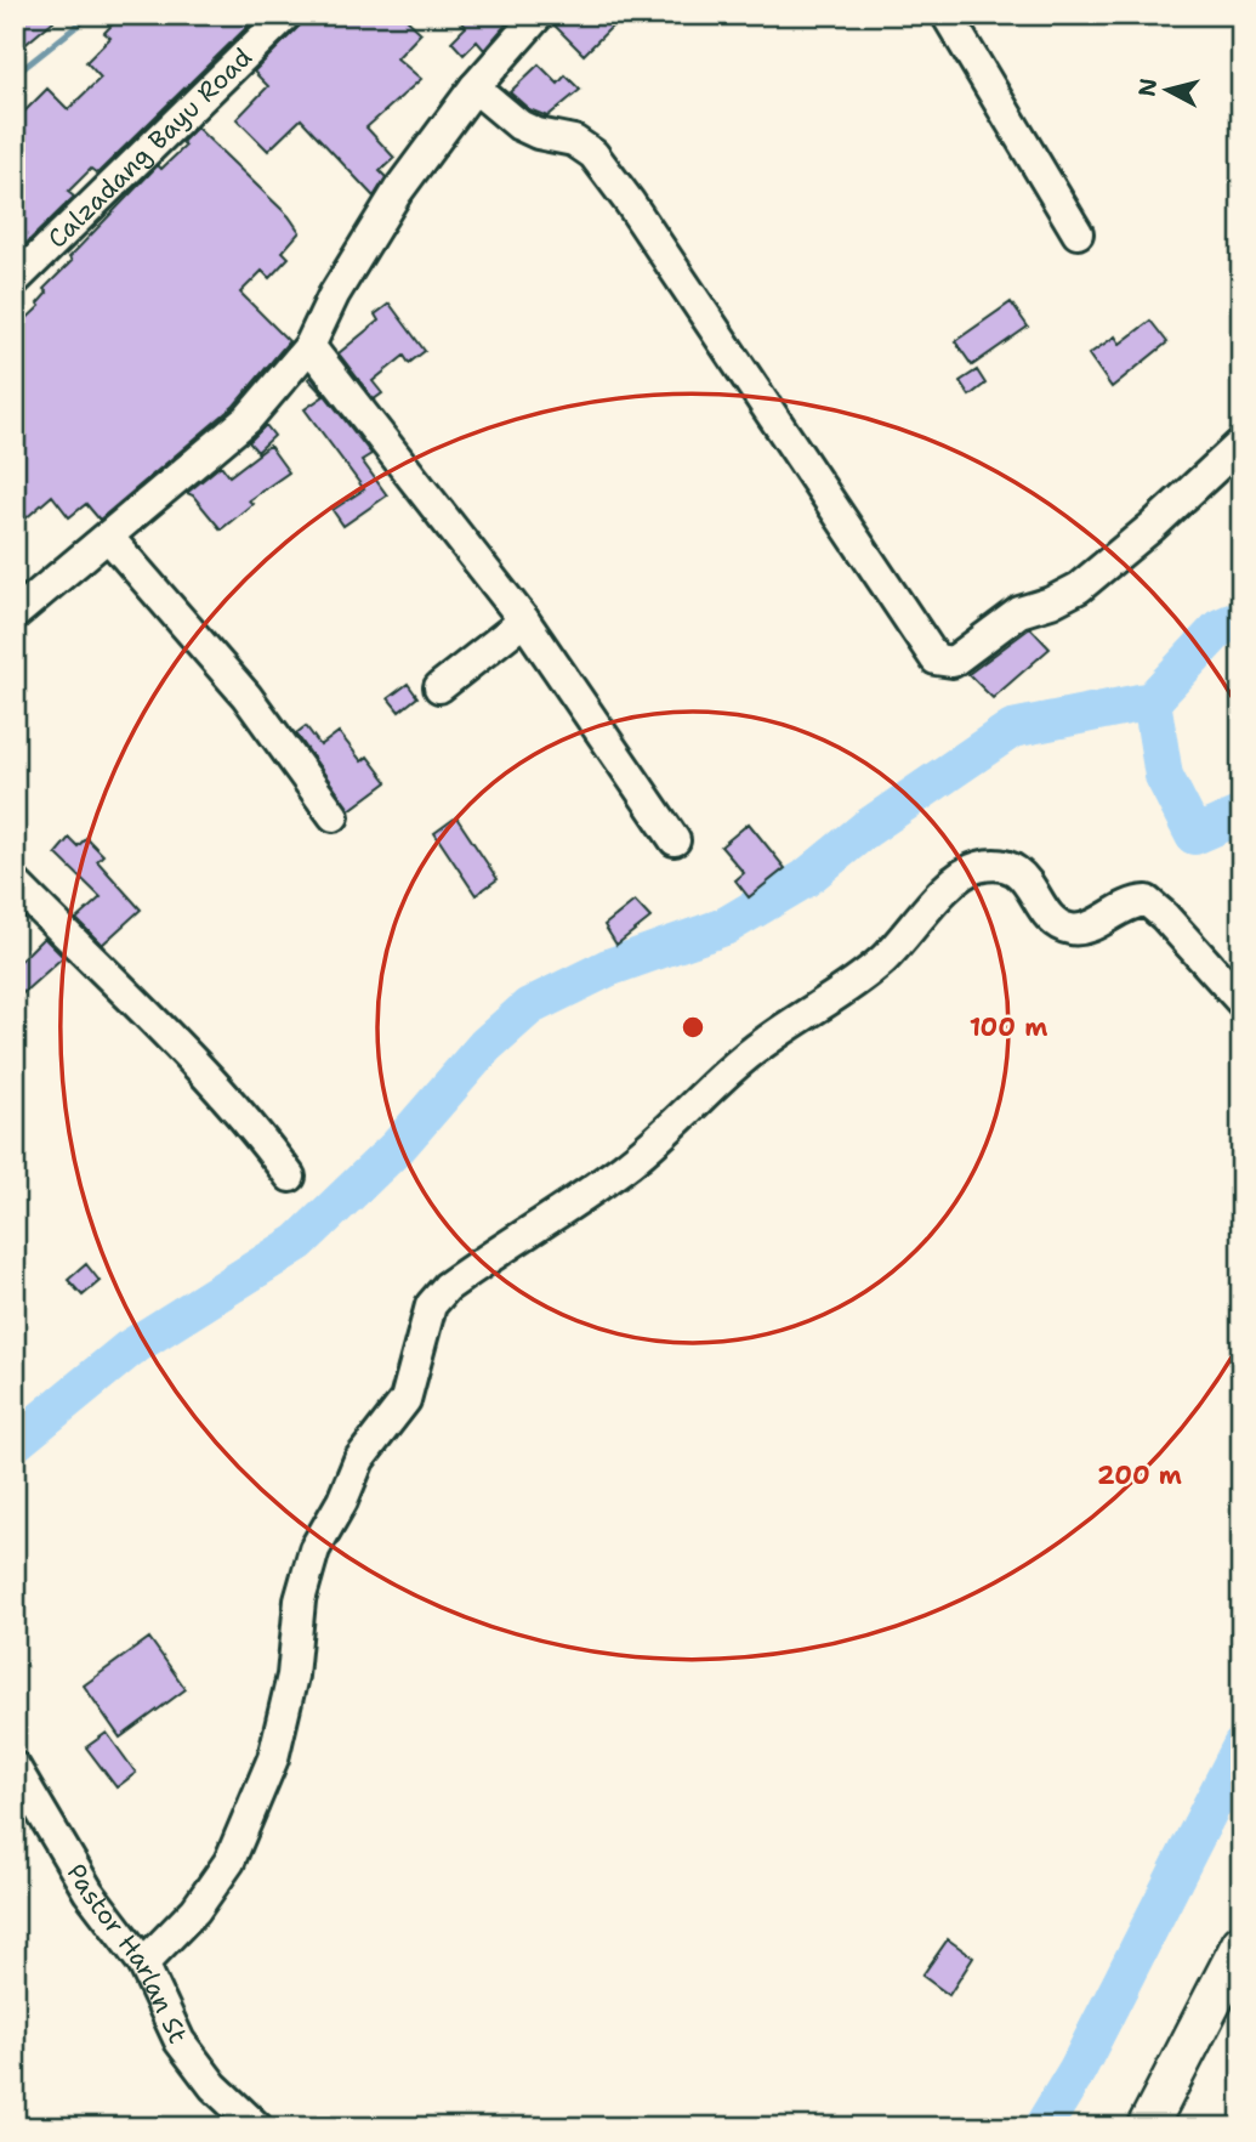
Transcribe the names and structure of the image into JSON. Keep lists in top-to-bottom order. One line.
{"streets":{"street":["Calzadang Bayu Road","Pastor Harlan St"]},"north":"left","rings":["100 m","200 m"]}
